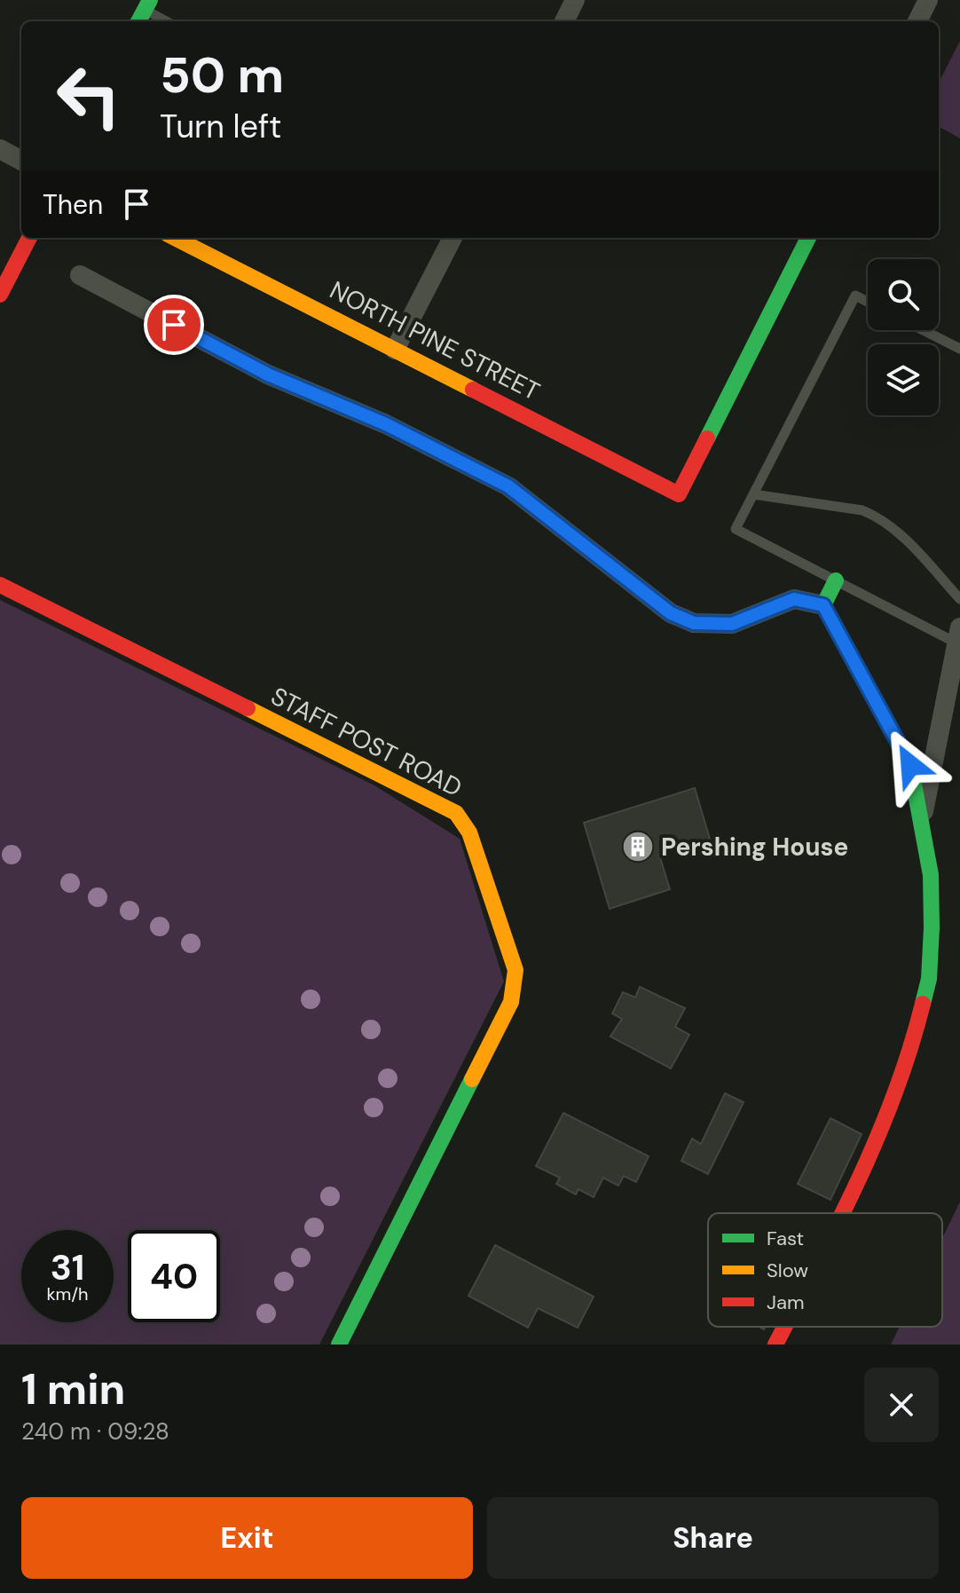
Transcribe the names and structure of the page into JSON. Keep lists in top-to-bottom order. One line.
{"streets":{"street":["NORTH PINE STREET","STAFF POST ROAD"]},"places":{"building":["Pershing House"]},"legend":["Fast","Slow","Jam"],"page":{"turn":["50 m","Turn left"],"then":"Then","speed":"31 km/h","limit":"40","heading":["1 min","240 m · 09:28"],"buttons":["Exit","Share"]}}
